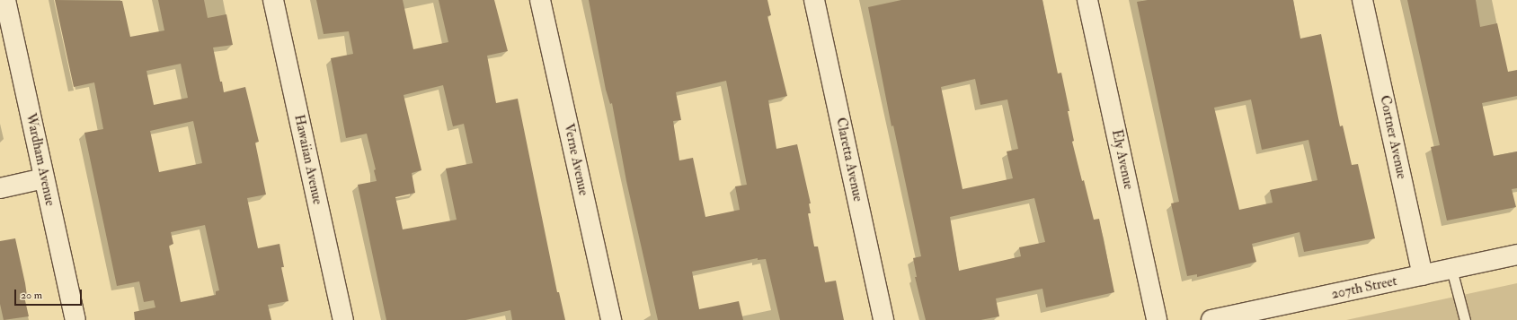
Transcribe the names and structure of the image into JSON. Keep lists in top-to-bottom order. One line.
{"streets":{"street":["Cortner Avenue","Wardham Avenue","Hawaiian Avenue","Verne Avenue","Claretta Avenue","Ely Avenue","207th Street"]},"crossings":[["Cortner Avenue","207th Street"]],"scale_bar":"20 m"}
